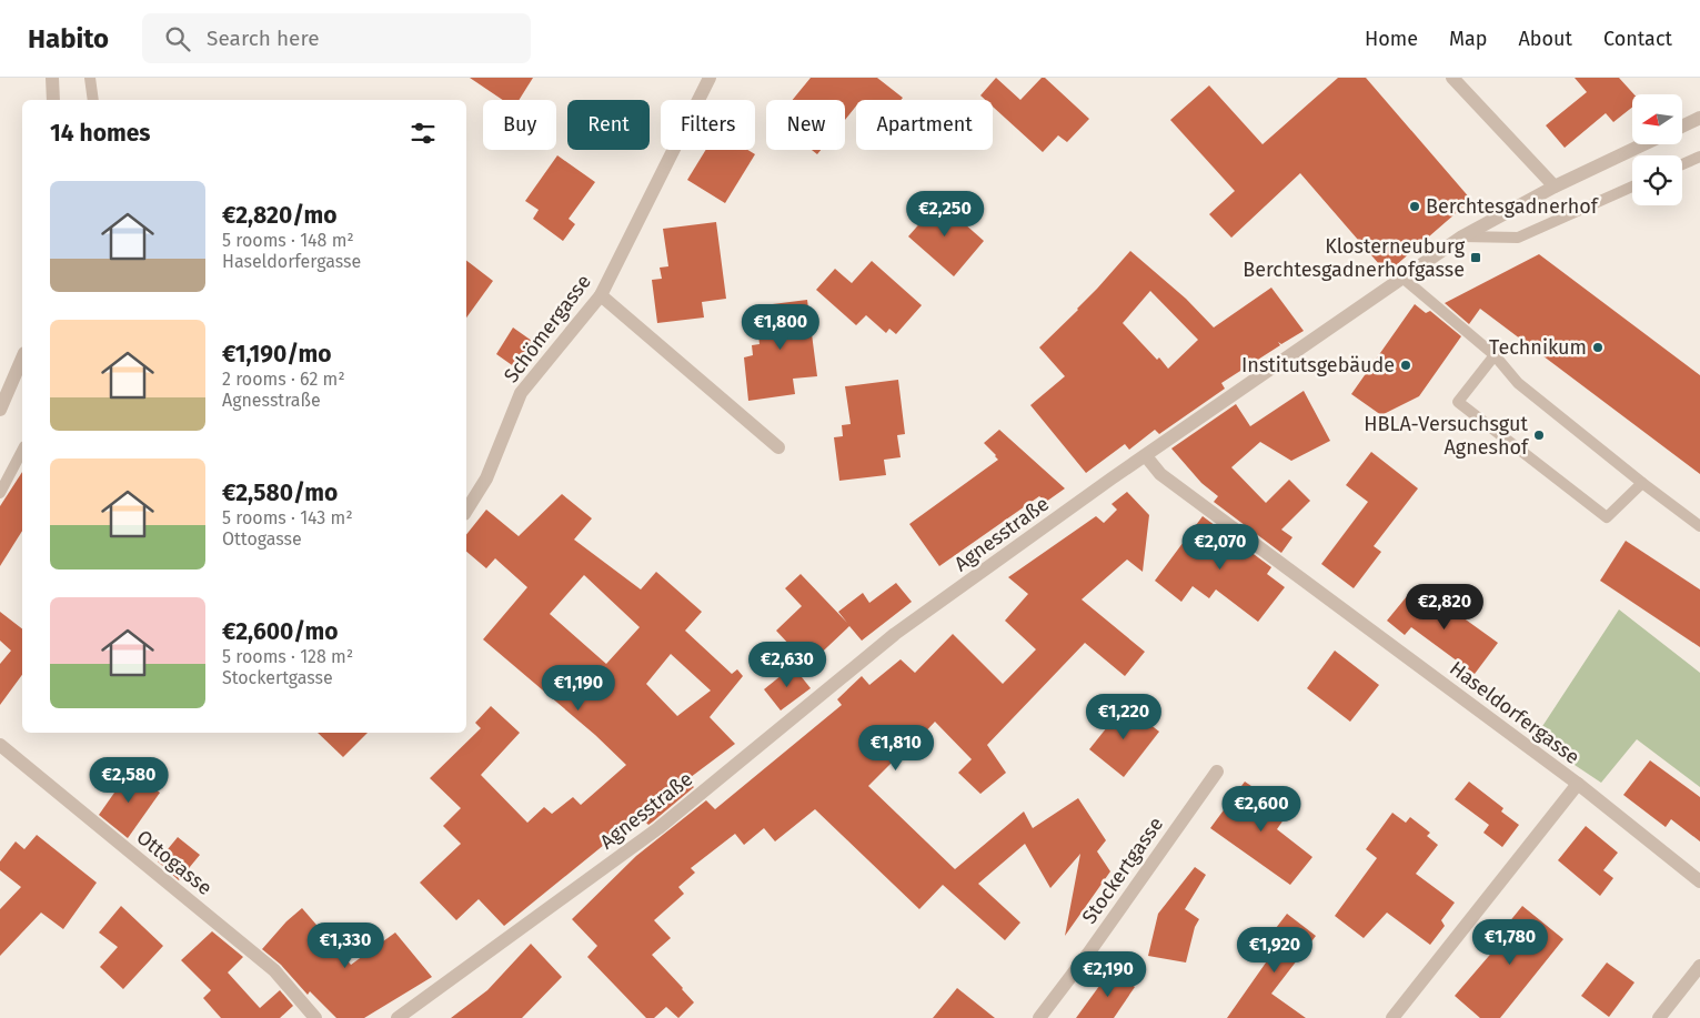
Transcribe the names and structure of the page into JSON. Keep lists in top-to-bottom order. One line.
{"streets":{"street":["Schömergasse","Agnesstraße","Haseldorfergasse","Ottogasse","Stockertgasse"]},"crossings":[["Agnesstraße","Haseldorfergasse"]],"places":{"other":["Berchtesgadnerhof","Technikum","Institutsgebäude","HBLA-Versuchsgut Agneshof"],"transit":["Klosterneuburg Berchtesgadnerhofgasse"]},"north":"left","page":{"header":"Habito","search":"Search here","nav":["Home","Map","About","Contact"],"chip":["Buy","Rent","Filters","New","Apartment"],"heading":"14 homes","list":[{"name":"€2,820/mo","note":"5 rooms · 148 m² · Haseldorfergasse"},{"name":"€1,190/mo","note":"2 rooms · 62 m² · Agnesstraße"},{"name":"€2,580/mo","note":"5 rooms · 143 m² · Ottogasse"},{"name":"€2,600/mo","note":"5 rooms · 128 m² · Stockertgasse"}],"price":["€2,250","€1,800","€2,070","€2,820","€2,630","€1,190","€1,220","€1,810","€2,580","€2,600","€1,780","€1,330","€1,920","€2,190"]}}
